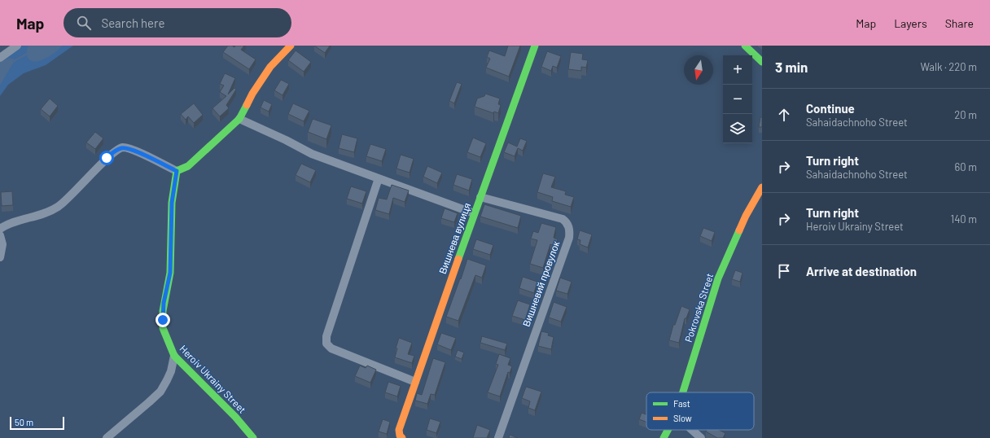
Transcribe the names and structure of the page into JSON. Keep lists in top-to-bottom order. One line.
{"streets":{"street":["Вишнева вулиця","Вишневий провулок","Pokrovska Street","Heroiv Ukrainy Street"]},"crossings":[["Вишнева вулиця","Вишневий провулок"]],"legend":["Fast","Slow"],"scale_bar":"50 m","north":"bottom","page":{"header":"Map","search":"Search here","nav":["Map","Layers","Share"],"heading":["3 min","Walk · 220 m"],"map_buttons":["+","−"],"list":[["Continue","Sahaidachnoho Street","20 m"],["Turn right","Sahaidachnoho Street","60 m"],["Turn right","Heroiv Ukrainy Street","140 m"],"Arrive at destination"],"scale":"50 m"}}
